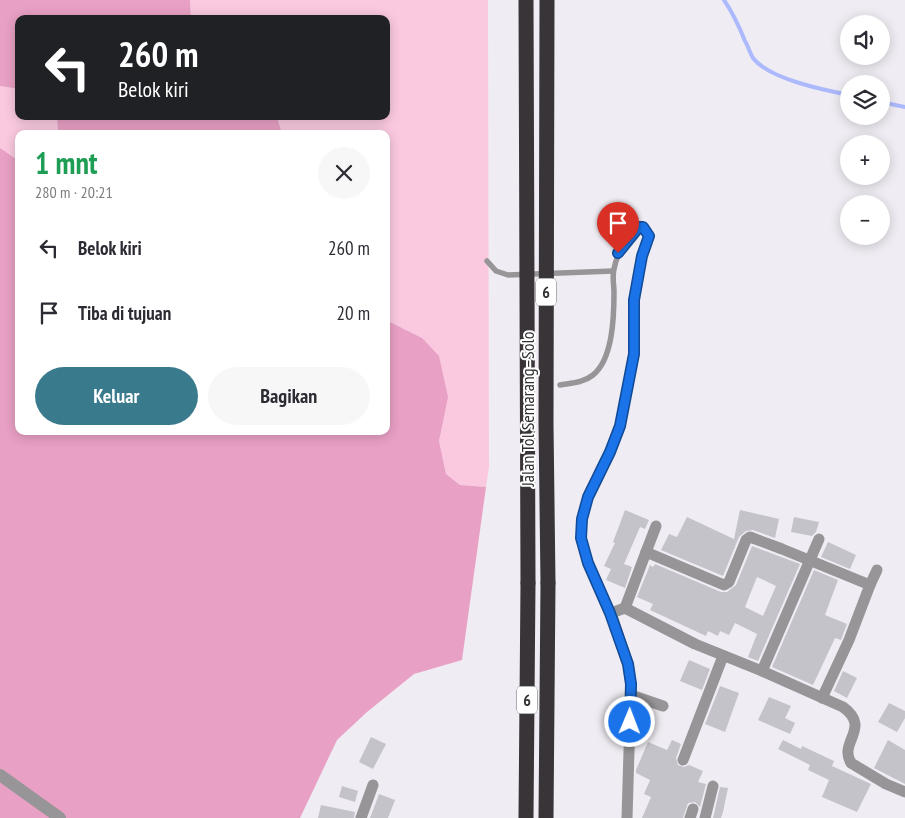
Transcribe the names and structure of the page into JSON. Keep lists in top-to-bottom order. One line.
{"streets":{"highway":["6","Jalan Tol Semarang–Solo"]},"page":{"map_buttons":["+","−"],"turn":["260 m","Belok kiri"],"heading":["1 mnt","280 m · 20:21"],"list":[{"name":"Belok kiri","value":"260 m"},{"name":"Tiba di tujuan","value":"20 m"}],"buttons":["Keluar","Bagikan"]}}
